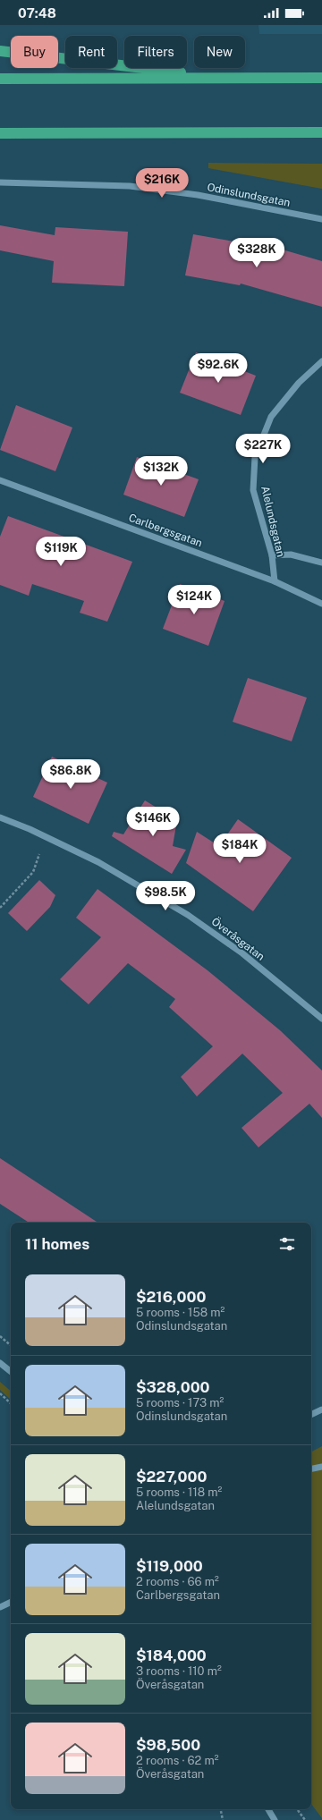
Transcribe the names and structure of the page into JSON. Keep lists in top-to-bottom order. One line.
{"streets":{"street":["Odinslundsgatan","Alelundsgatan","Carlbergsgatan","Överåsgatan"]},"crossings":[["Alelundsgatan","Carlbergsgatan"]],"page":{"status":"07:48","chip":["Buy","Rent","Filters","New"],"price":["$216K","$328K","$92.6K","$227K","$132K","$119K","$124K","$86.8K","$146K","$184K","$98.5K"],"heading":"11 homes","list":[{"name":"$216,000","note":"5 rooms · 158 m² · Odinslundsgatan"},{"name":"$328,000","note":"5 rooms · 173 m² · Odinslundsgatan"},{"name":"$227,000","note":"5 rooms · 118 m² · Alelundsgatan"},{"name":"$119,000","note":"2 rooms · 66 m² · Carlbergsgatan"},{"name":"$184,000","note":"3 rooms · 110 m² · Överåsgatan"},{"name":"$98,500","note":"2 rooms · 62 m² · Överåsgatan"}]}}
